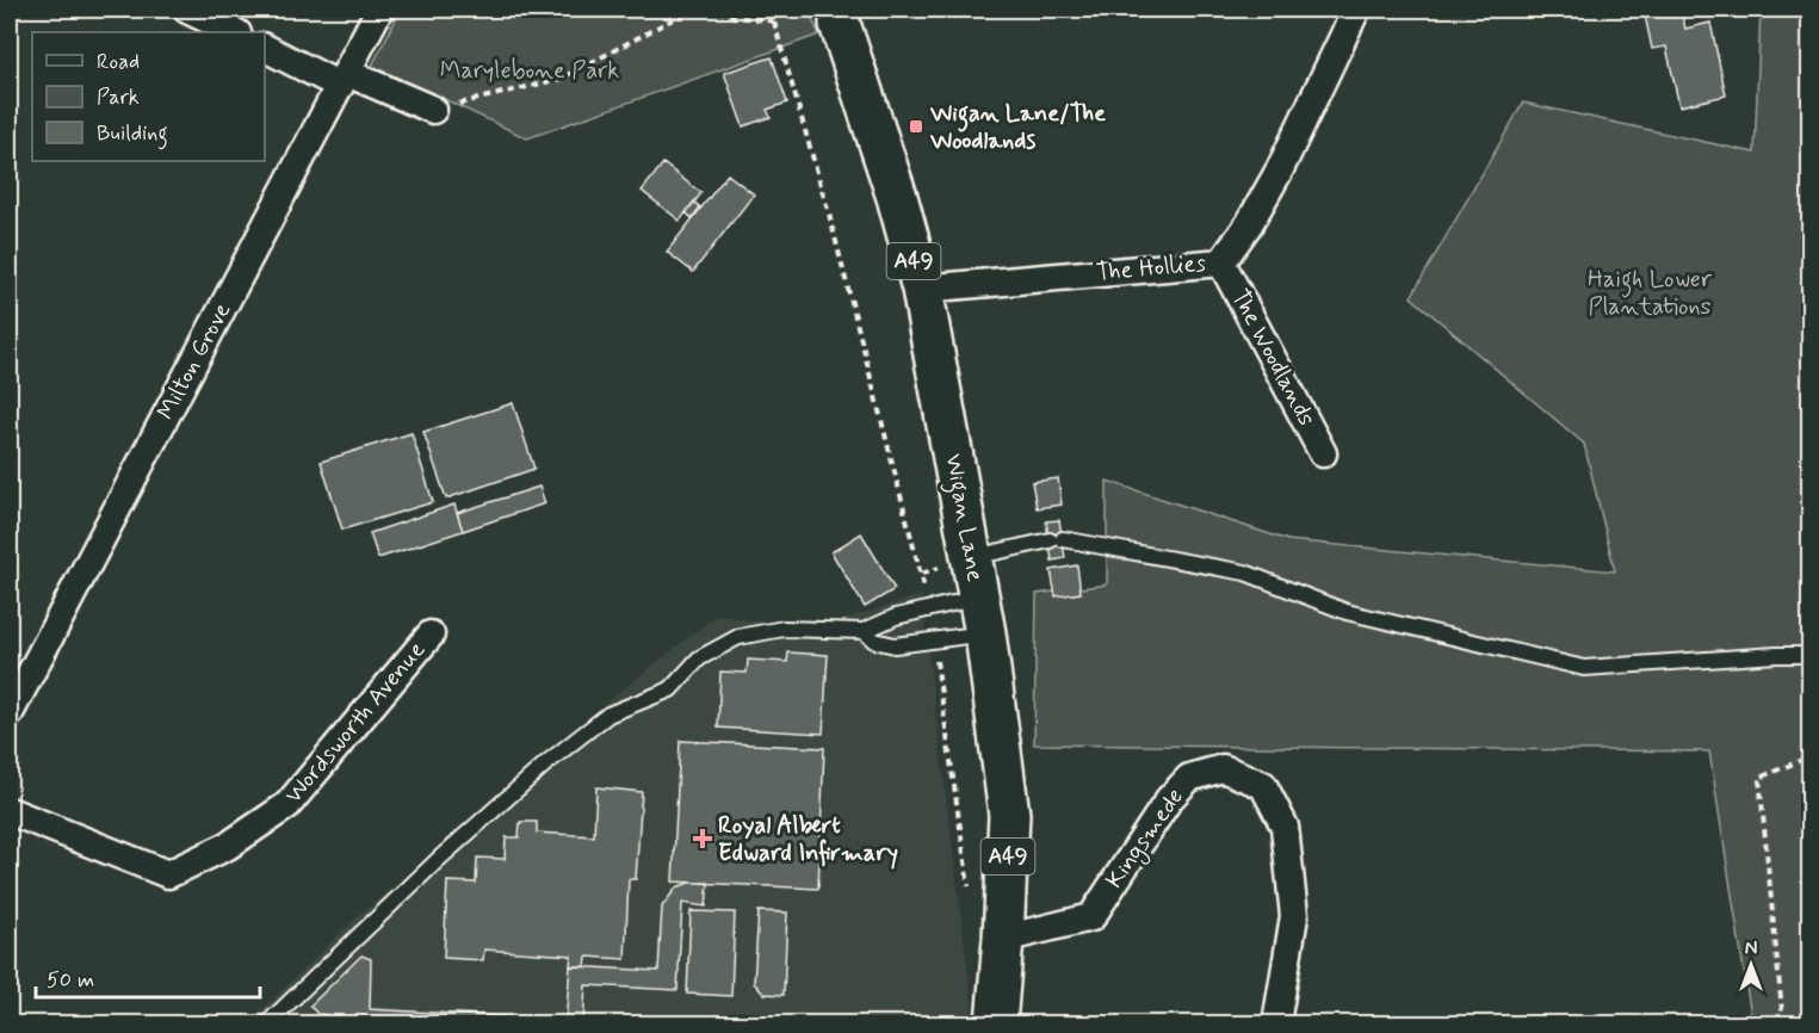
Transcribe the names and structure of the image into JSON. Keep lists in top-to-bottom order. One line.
{"streets":{"highway":["A49","Wigan Lane"],"street":["The Hollies","The Woodlands","Milton Grove","Wordsworth Avenue","Kingsmede"]},"crossings":[["The Hollies","The Woodlands"],["The Hollies","Wigan Lane"],["Wigan Lane","Kingsmede"]],"parks":["Marylebone Park","Haigh Lower Plantations"],"places":{"transit":["Wigan Lane/The Woodlands"],"health":["Royal Albert Edward Infirmary"]},"legend":["Road","Park","Building"],"scale_bar":"50 m","north":"top"}
